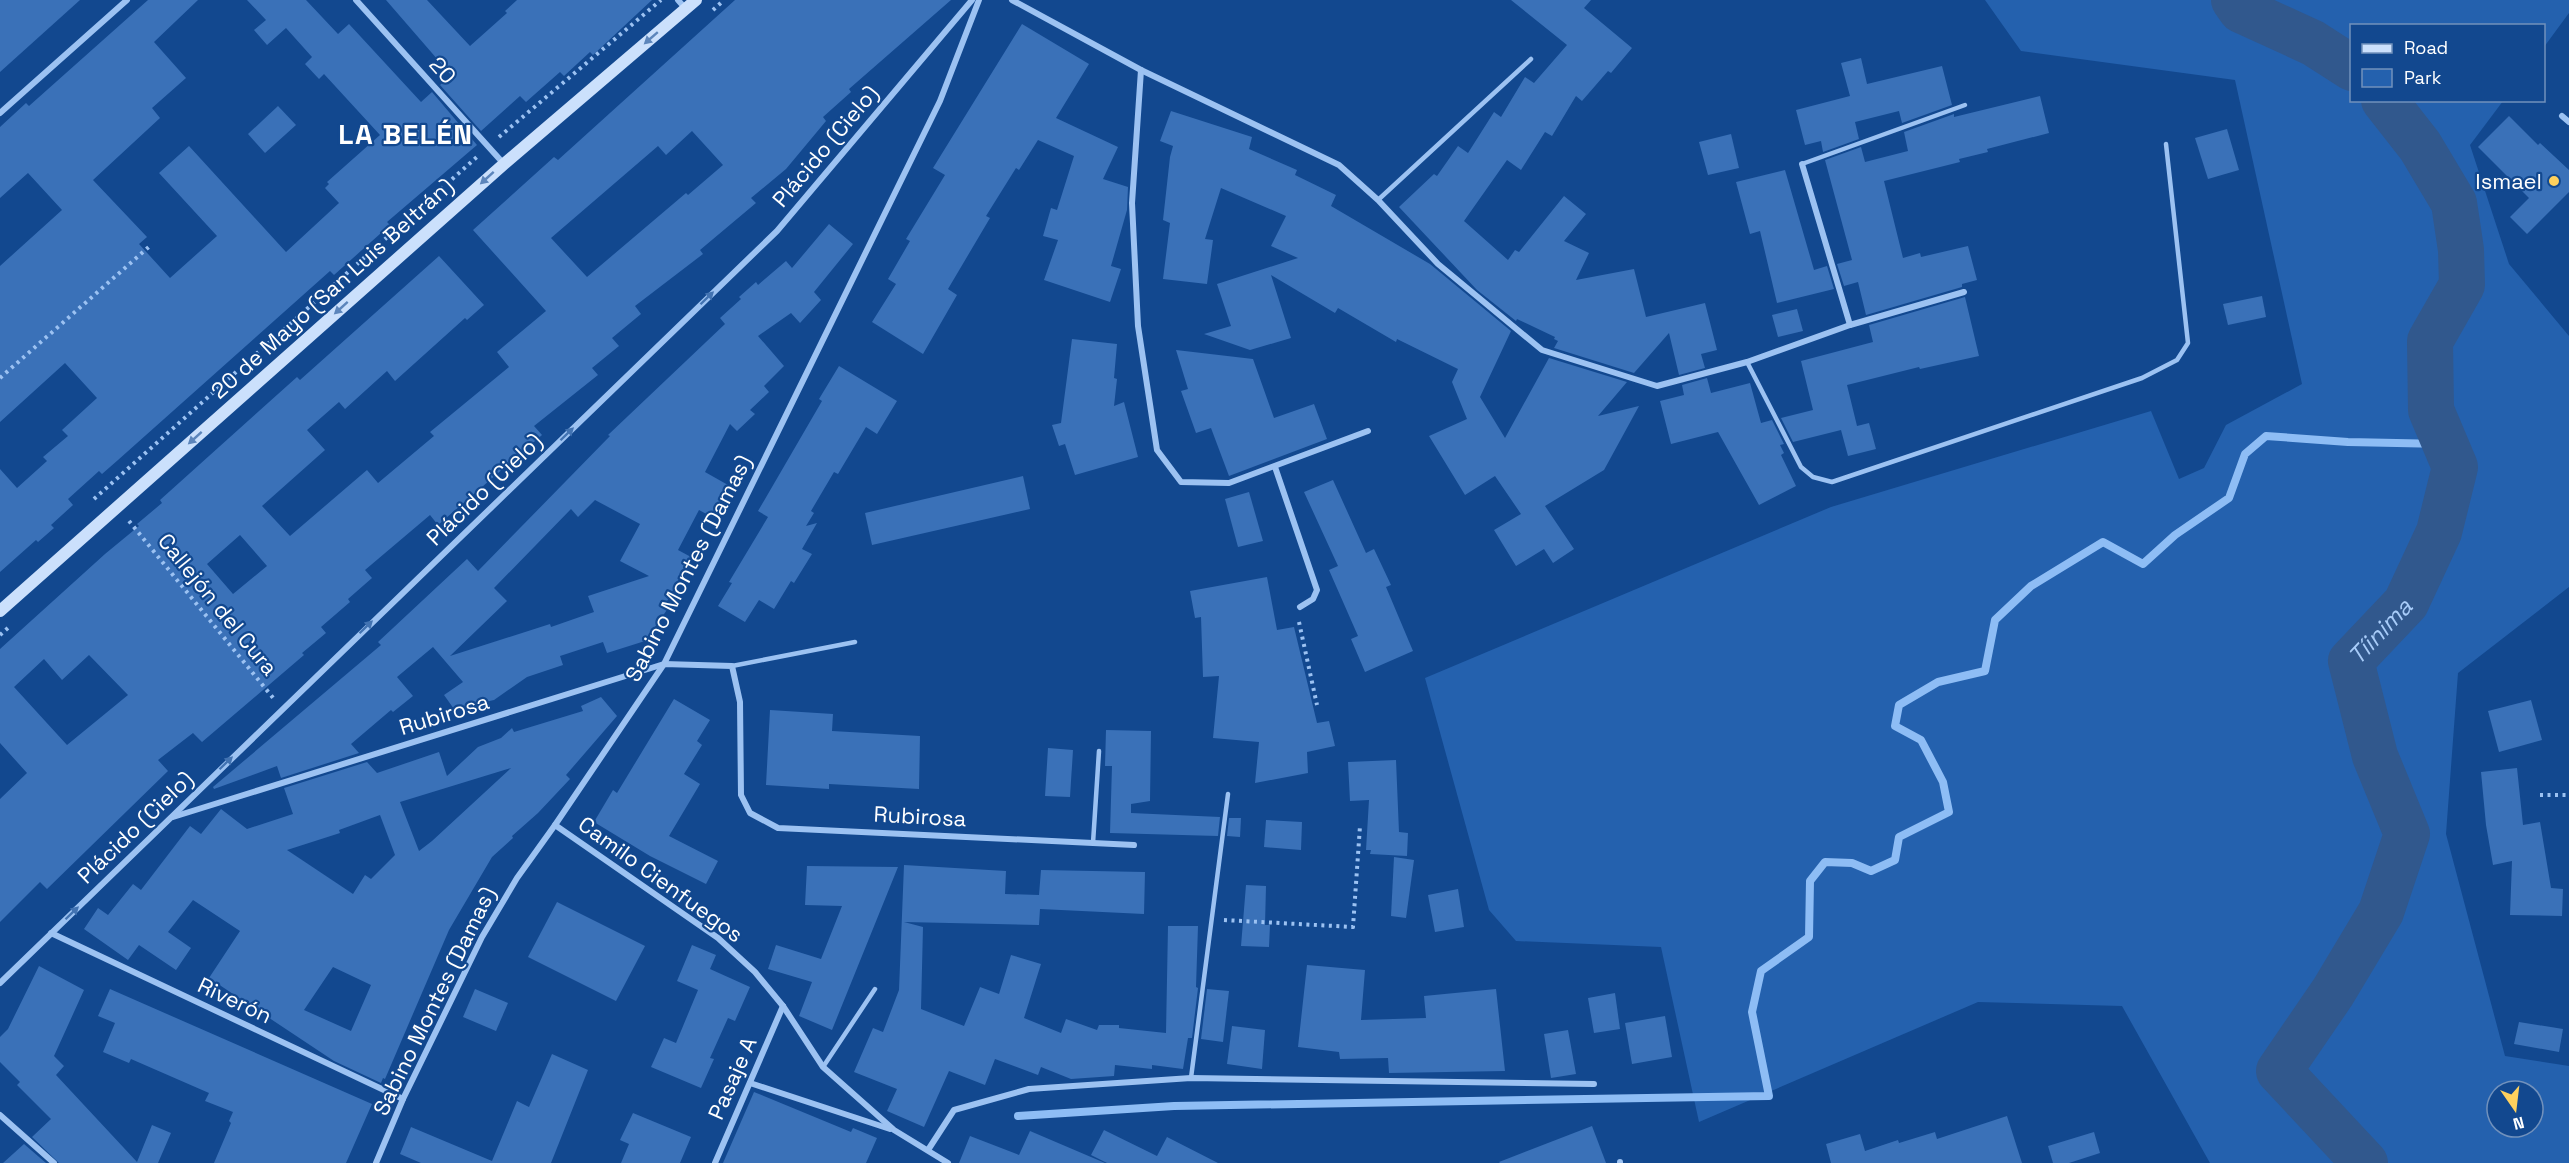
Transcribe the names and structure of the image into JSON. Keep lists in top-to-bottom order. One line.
{"streets":{"main road":["20 de Mayo (San Luis Beltrán)"],"street":["20","Plácido (Cielo)","Sabino Montes (Damas)","Rubirosa","Camilo Cienfuegos","Riverón","Pasaje A"],"path":["Callejón del Cura"]},"crossings":[["20","20 de Mayo (San Luis Beltrán)"],["Plácido (Cielo)","Callejón del Cura"],["Plácido (Cielo)","Rubirosa"],["Plácido (Cielo)","Riverón"],["Sabino Montes (Damas)","Rubirosa"],["Sabino Montes (Damas)","Camilo Cienfuegos"],["Sabino Montes (Damas)","Riverón"],["Camilo Cienfuegos","Pasaje A"]],"one_way":["Plácido (Cielo)","20 de Mayo (San Luis Beltrán)"],"districts":["LA BELÉN"],"water":["Tíinima"],"places":["Ismael"],"legend":["Road","Park"],"north":"bottom"}
